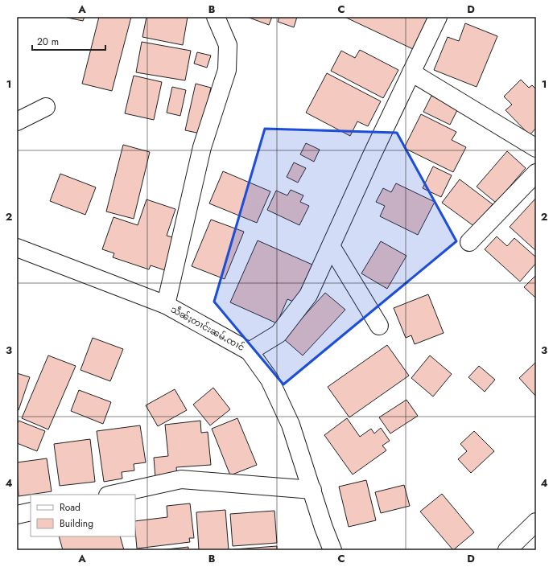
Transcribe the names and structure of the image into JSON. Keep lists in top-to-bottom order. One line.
{"streets":{"main road":["သဵၼ်ႈတၢင်းၼမ်ႉၸၢင်"]},"legend":["Road","Building"],"scale_bar":"20 m","grid":{"columns":["A","B","C","D"],"rows":["1","2","3","4"]}}
